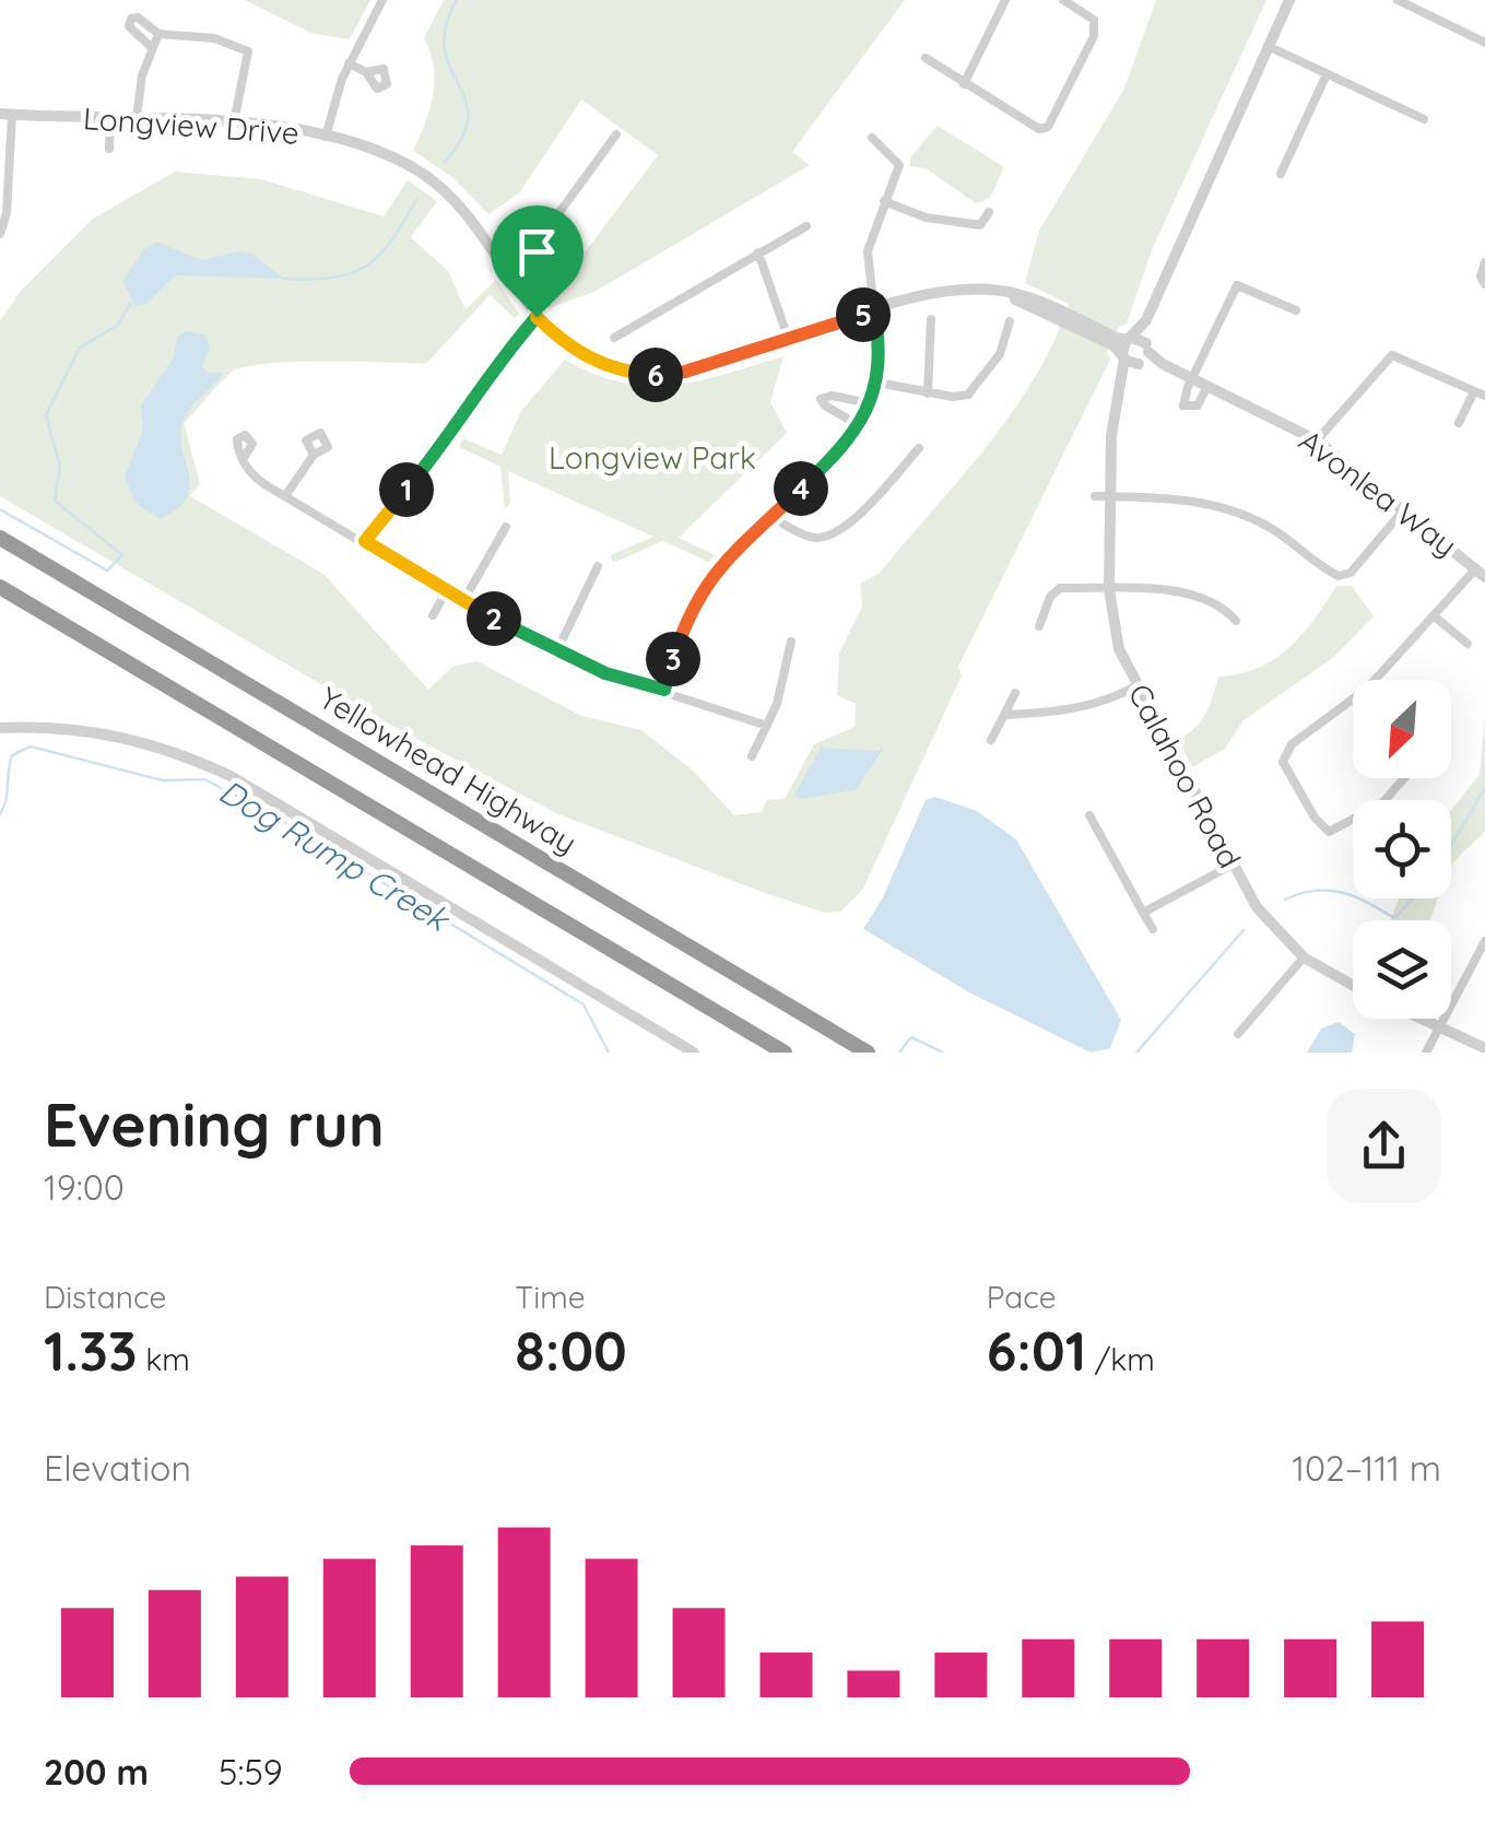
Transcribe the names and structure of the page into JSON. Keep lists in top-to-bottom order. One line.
{"streets":{"highway":["Yellowhead Highway"],"street":["Longview Drive","Avonlea Way","Calahoo Road"]},"crossings":[["Longview Drive","Avonlea Way"],["Longview Drive","Calahoo Road"]],"water":["Dog Rump Creek"],"parks":["Longview Park"],"north":"bottom left","page":{"pins":["5","6","4","1","2","3"],"heading":["Evening run","19:00"],"stats":[["Distance","1.33 km"],["Time","8:00"],["Pace","6:01 /km"]],"chart":["Elevation","102–111 m"],"list":[{"name":"200 m","note":"5:59"}]}}
